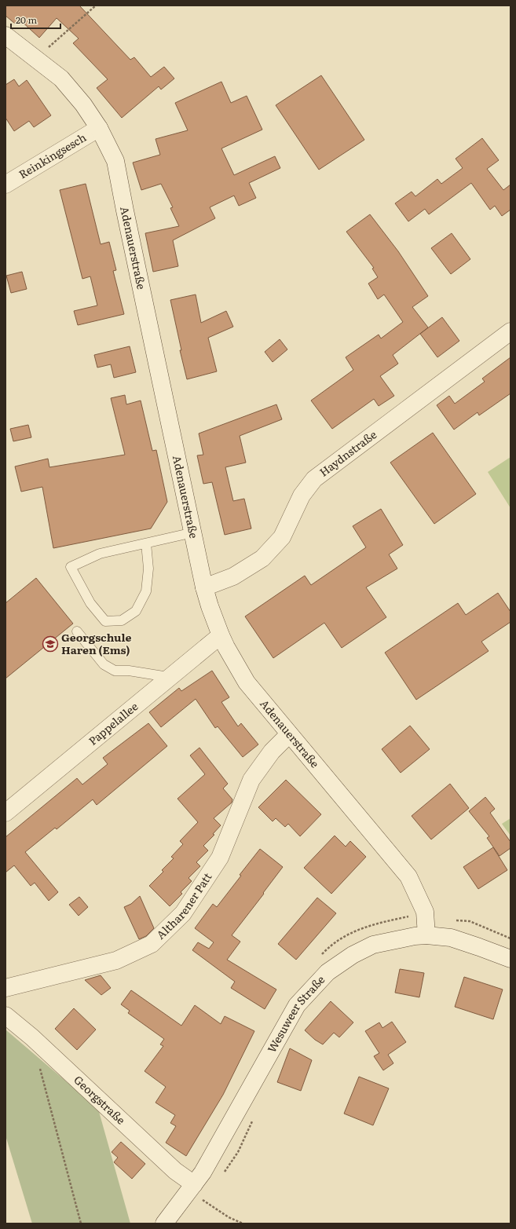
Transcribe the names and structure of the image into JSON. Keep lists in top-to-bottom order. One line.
{"streets":{"street":["Reinkingsesch","Adenauerstraße","Haydnstraße","Pappelallee","Altharener Patt","Wesuweer Straße","Georgstraße"]},"crossings":[["Reinkingsesch","Adenauerstraße"],["Adenauerstraße","Haydnstraße"],["Adenauerstraße","Pappelallee"],["Adenauerstraße","Altharener Patt"],["Adenauerstraße","Wesuweer Straße"],["Wesuweer Straße","Georgstraße"]],"places":{"school or university":["Georgschule Haren (Ems)"]},"scale_bar":"20 m"}
